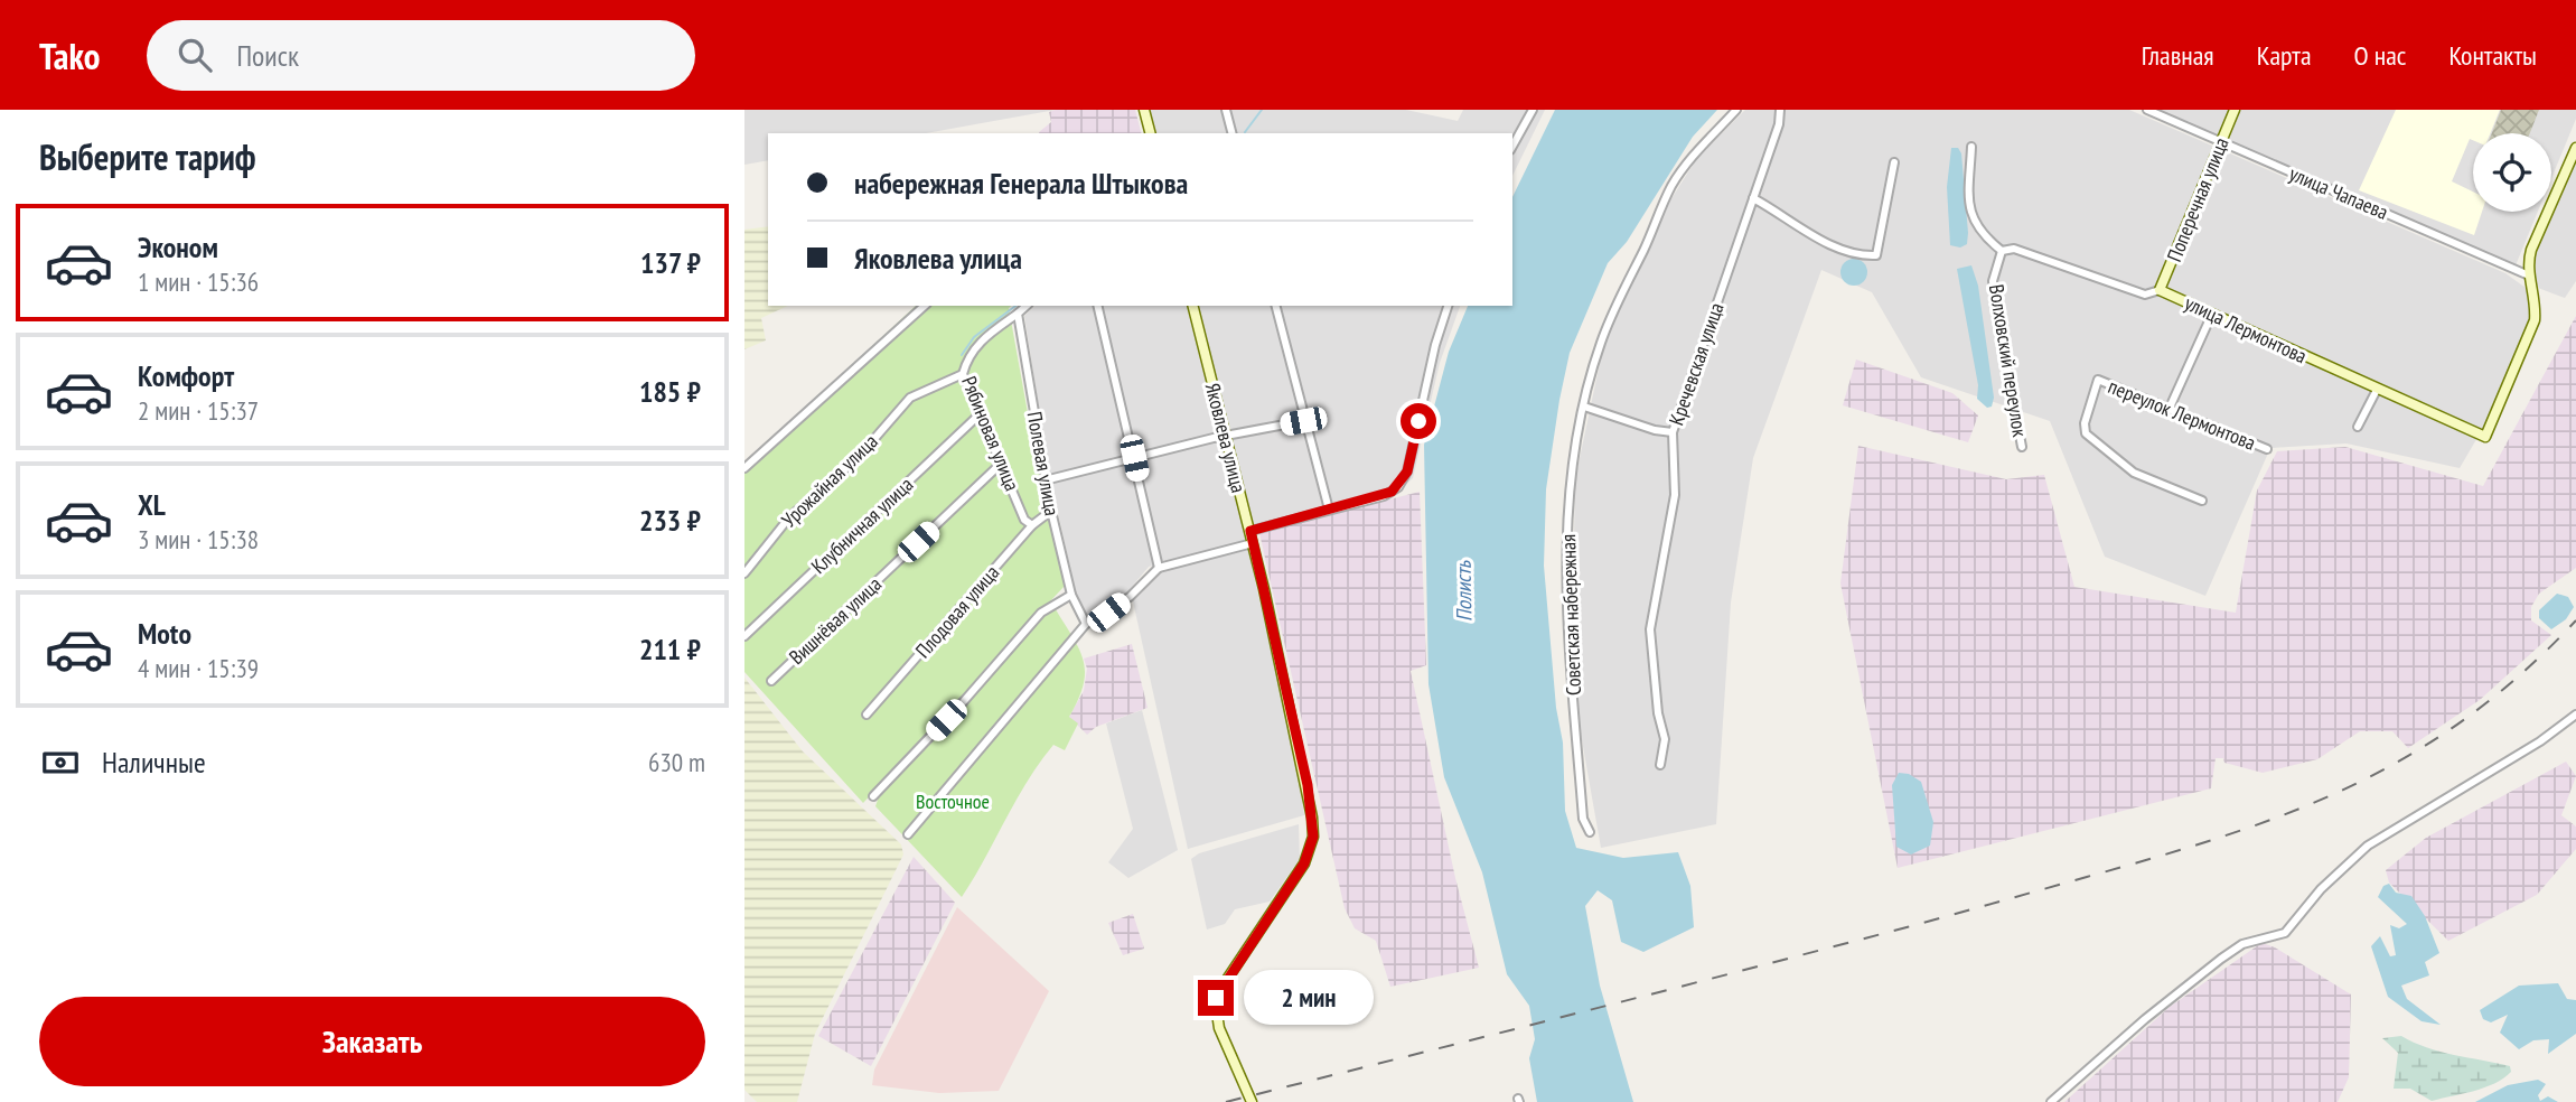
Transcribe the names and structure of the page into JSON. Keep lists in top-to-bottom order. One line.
{"streets":{"street":["улица Чапаева","Поперечная улица","улица Лермонтова","Волховский переулок","Кречевская улица","переулок Лермонтова","Рябиновая улица","Яковлева улица","Полевая улица","Урожайная улица","Клубничная улица","Плодовая улица","Советская набережная","Вишнёвая улица"]},"crossings":[["улица Чапаева","Поперечная улица"],["улица Чапаева","улица Лермонтова"],["Поперечная улица","улица Лермонтова"],["улица Лермонтова","Волховский переулок"],["Рябиновая улица","Полевая улица"],["Рябиновая улица","Урожайная улица"],["Рябиновая улица","Клубничная улица"],["Рябиновая улица","Плодовая улица"],["Рябиновая улица","Вишнёвая улица"],["Полевая улица","Плодовая улица"]],"water":["Полисть"],"parks":["Восточное"],"page":{"header":"Tako","search":"Поиск","nav":["Главная","Карта","О нас","Контакты"],"heading":"Выберите тариф","banner":["набережная Генерала Штыкова","Яковлева улица"],"list":[{"name":"Эконом","note":"1 мин · 15:36","value":"137 ₽"},{"name":"Комфорт","note":"2 мин · 15:37","value":"185 ₽"},{"name":"XL","note":"3 мин · 15:38","value":"233 ₽"},{"name":"Moto","note":"4 мин · 15:39","value":"211 ₽"}],"pay":["Наличные","630 m"],"bubble":"2 мин","buttons":"Заказать"}}
